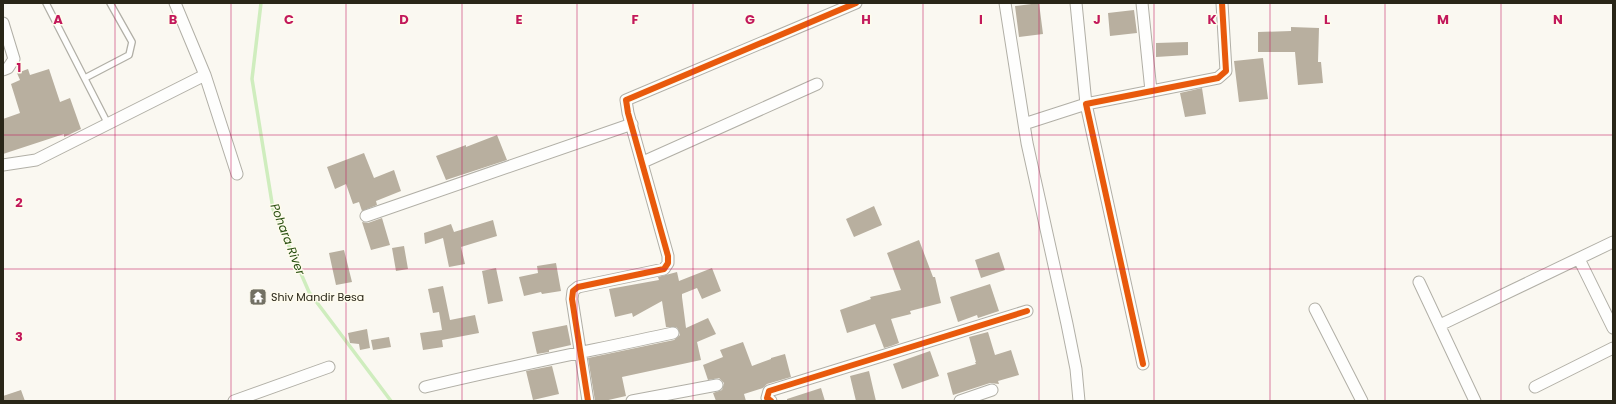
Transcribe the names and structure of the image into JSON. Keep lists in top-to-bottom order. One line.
{"water":["Pohara River"],"places":{"temple":["Shiv Mandir Besa"]},"grid":{"columns":["A","B","C","D","E","F","G","H","I","J","K","L","M","N"],"rows":["1","2","3"]}}
